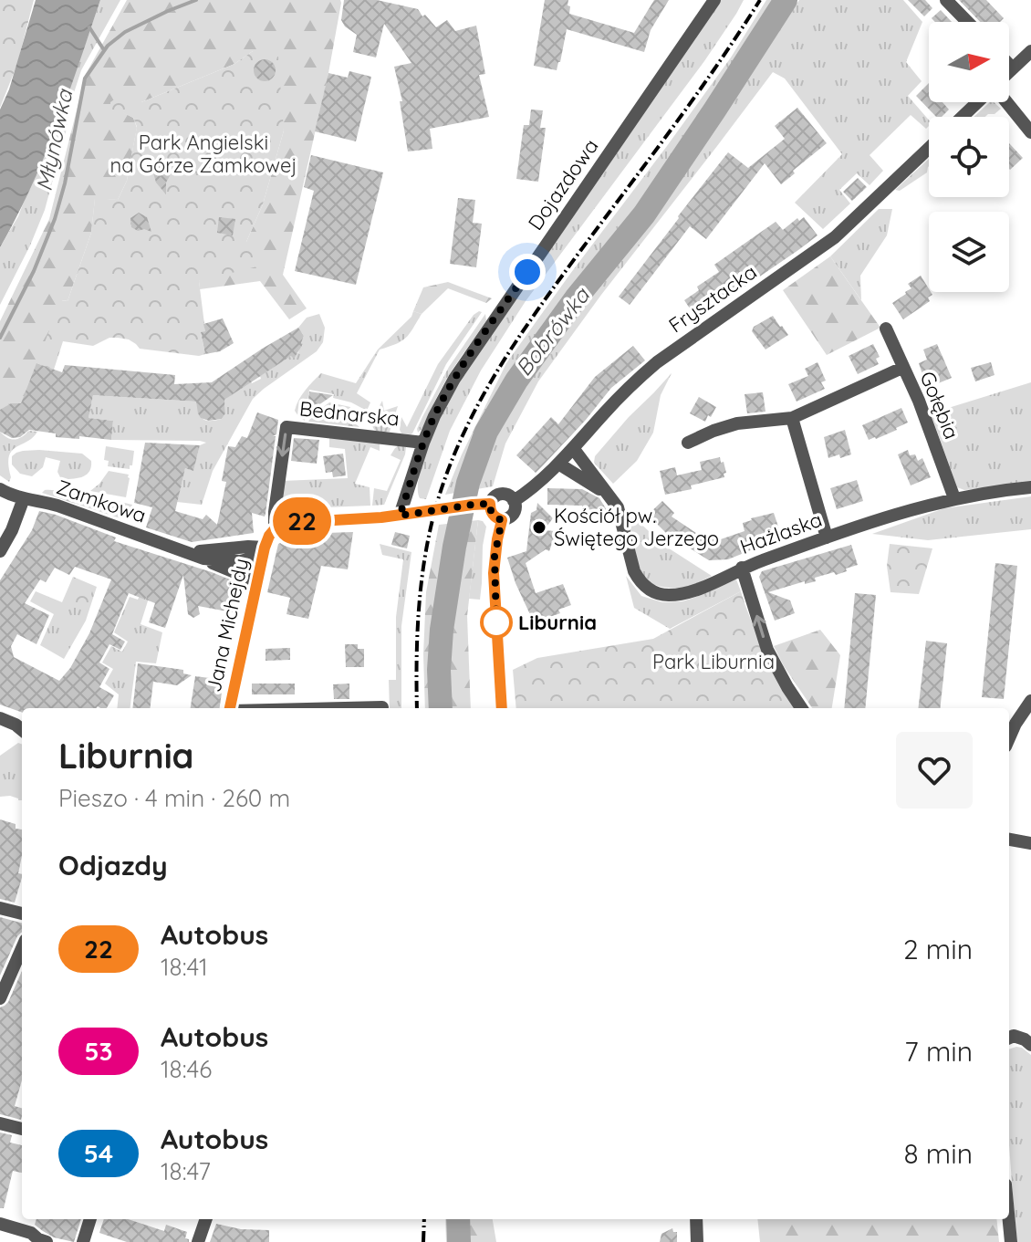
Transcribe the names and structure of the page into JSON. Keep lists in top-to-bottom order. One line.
{"streets":{"street":["Dojazdowa","Frysztacka","Gołębia","Bednarska","Zamkowa","Hażlaska","Jana Michejdy"]},"crossings":[["Dojazdowa","Bednarska"],["Frysztacka","Hażlaska"],["Gołębia","Hażlaska"],["Zamkowa","Jana Michejdy"]],"water":["Młynówka","Bobrówka"],"parks":["Park Angielski na Górze Zamkowej","Park Liburnia"],"places":["Kościół pw. Świętego Jerzego","Liburnia"],"lines":["bus line 22"],"north":"right","page":{"on_map":"22","heading":[["Liburnia","Pieszo · 4 min · 260 m"],"Odjazdy"],"list":[{"mark":"22","name":"Autobus","note":"18:41","value":"2 min"},{"mark":"53","name":"Autobus","note":"18:46","value":"7 min"},{"mark":"54","name":"Autobus","note":"18:47","value":"8 min"}]}}
